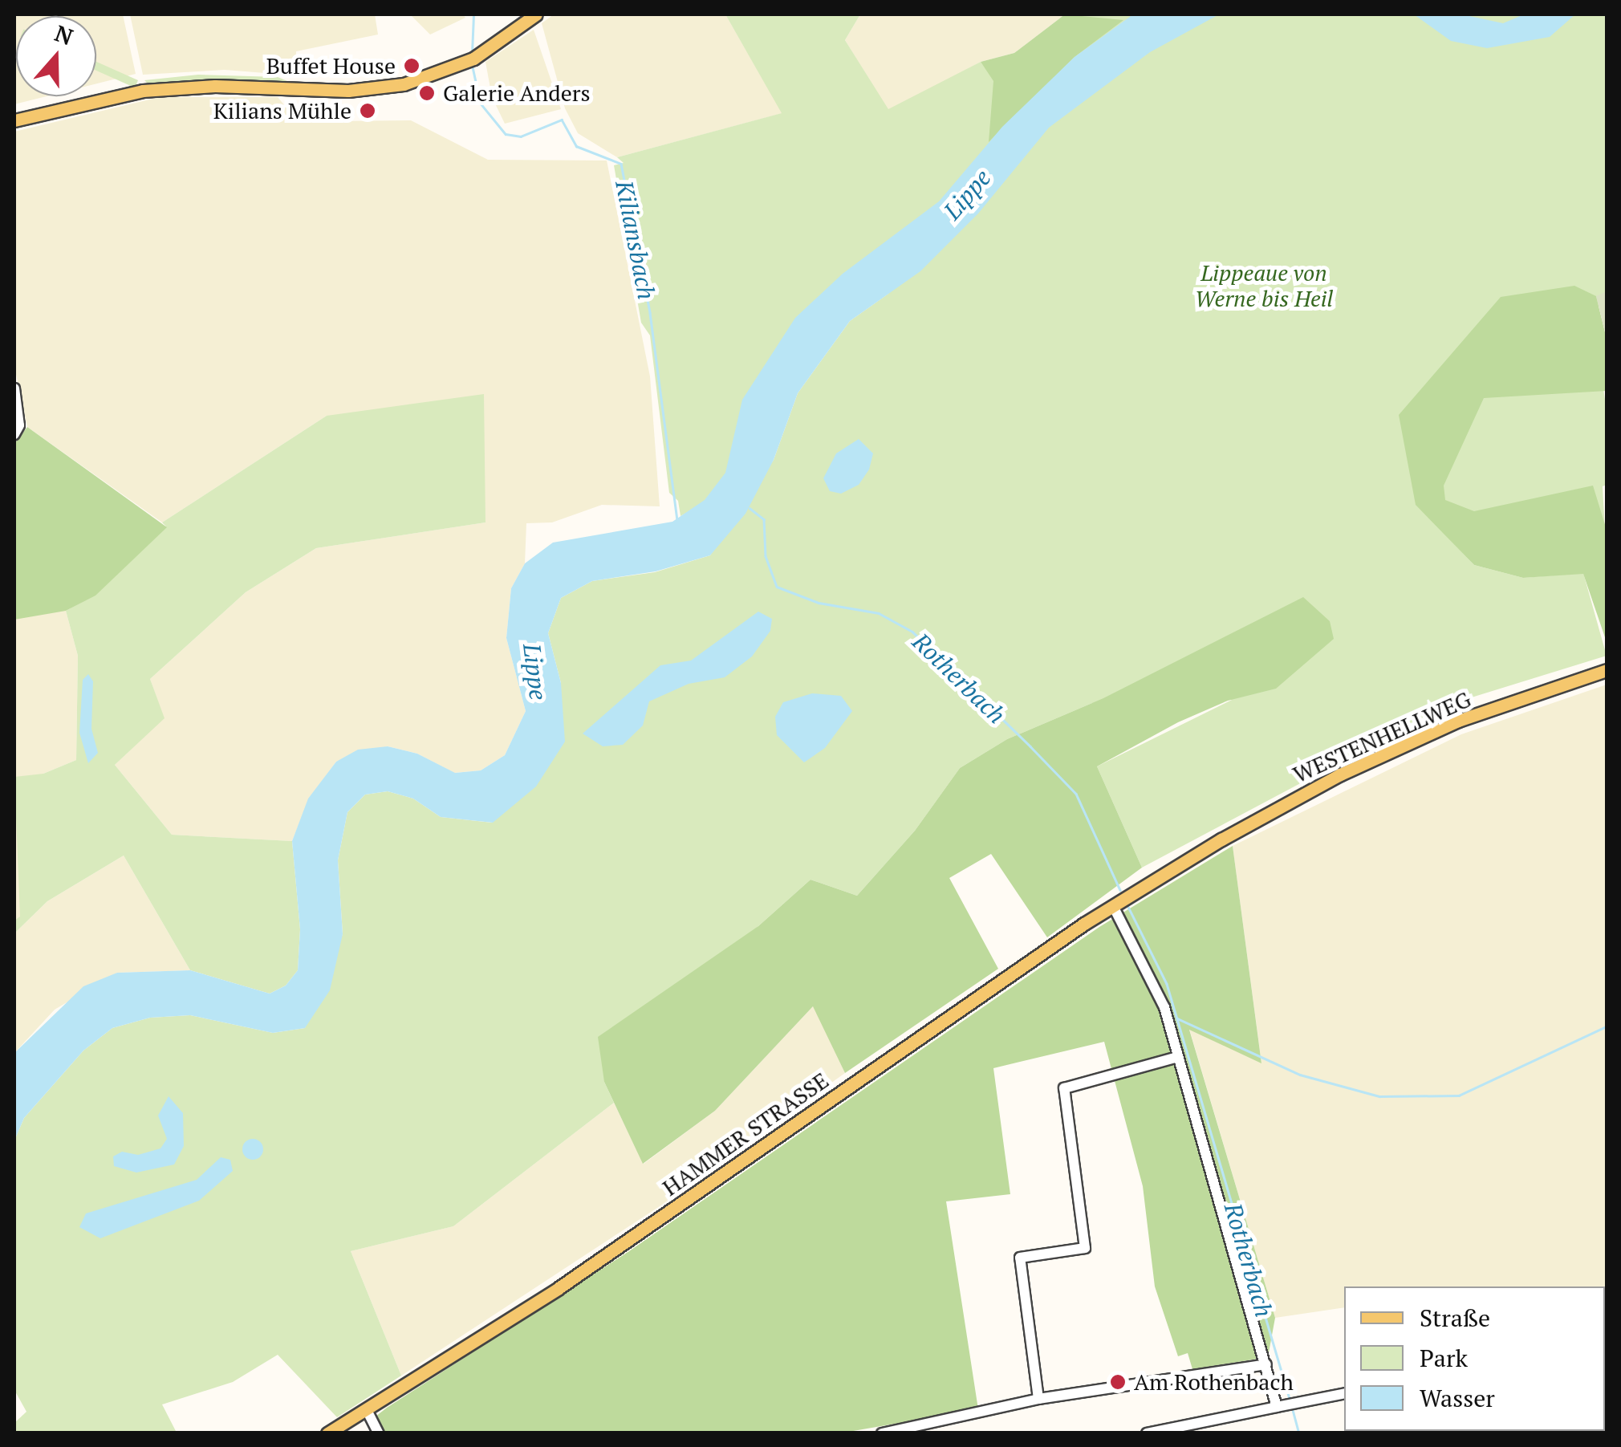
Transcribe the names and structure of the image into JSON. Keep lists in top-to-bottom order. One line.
{"streets":{"main road":["WESTENHELLWEG","HAMMER STRASSE"]},"crossings":[["WESTENHELLWEG","HAMMER STRASSE"]],"water":["Lippe","Kiliansbach","Rotherbach"],"parks":["Lippeaue von Werne bis Heil"],"places":["Buffet House","Galerie Anders","Kilians Mühle","Am Rothenbach"],"legend":["Straße","Park","Wasser"],"north":"top"}
